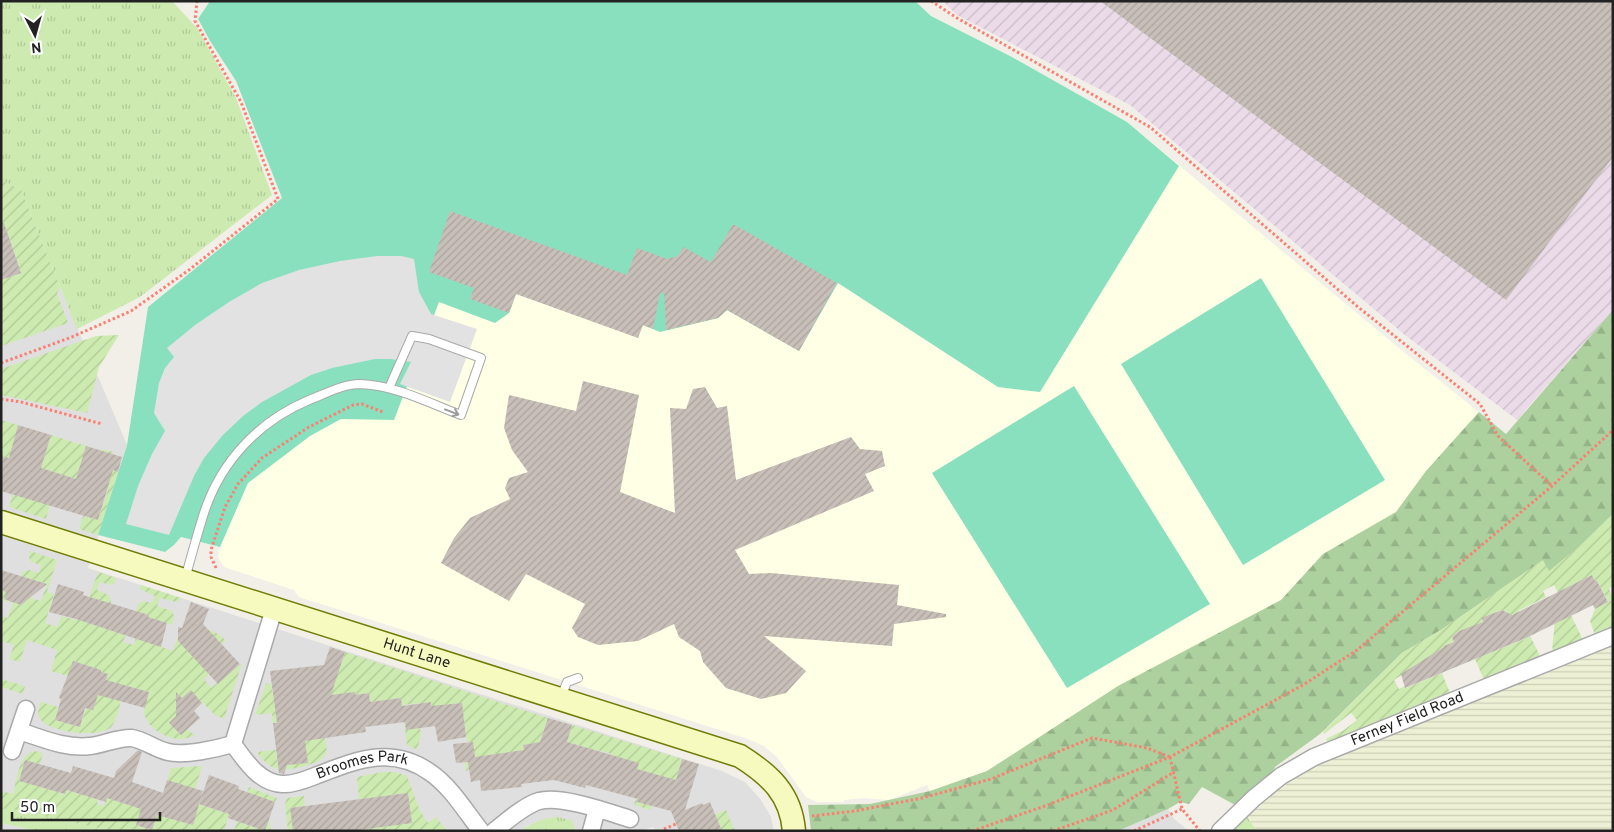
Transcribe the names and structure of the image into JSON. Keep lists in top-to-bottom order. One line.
{"streets":{"street":["Hunt Lane","Ferney Field Road","Broomes Park"]},"scale_bar":"50 m","north":"bottom"}
